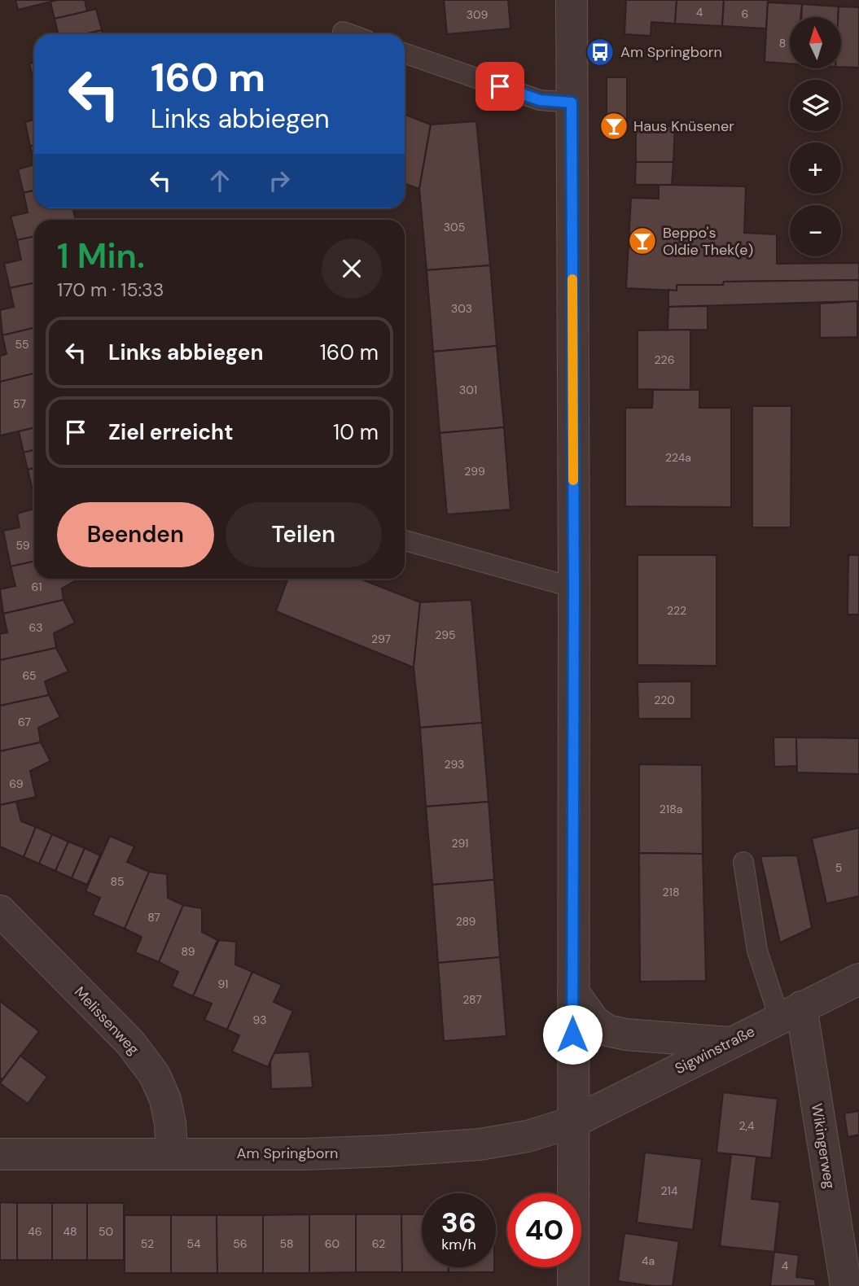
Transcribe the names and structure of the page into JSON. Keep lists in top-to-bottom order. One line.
{"streets":{"street":["Melissenweg","Sigwinstraße","Wikingerweg","Am Springborn"]},"crossings":[["Melissenweg","Am Springborn"],["Sigwinstraße","Wikingerweg"],["Sigwinstraße","Am Springborn"]],"places":{"bus stop":["Am Springborn"],"bar":["Haus Knüsener","Beppo's Oldie Thek(e)"]},"house_numbers":["4","6","309","8","305","303","55","226","301","57","224a","299","59","61","222","63","295","297","65","220","67","293","69","218a","291","5","85","218","87","289","89","91","287","93","2,4","214","46","48","50","52","54","56","58","60","62","4a","4"],"north":"top","page":{"map_buttons":["+","−"],"turn":["160 m","Links abbiegen"],"heading":["1 Min.","170 m · 15:33"],"list":[{"name":"Links abbiegen","value":"160 m"},{"name":"Ziel erreicht","value":"10 m"}],"buttons":["Beenden","Teilen"],"speed":"36 km/h","limit":"40"}}
